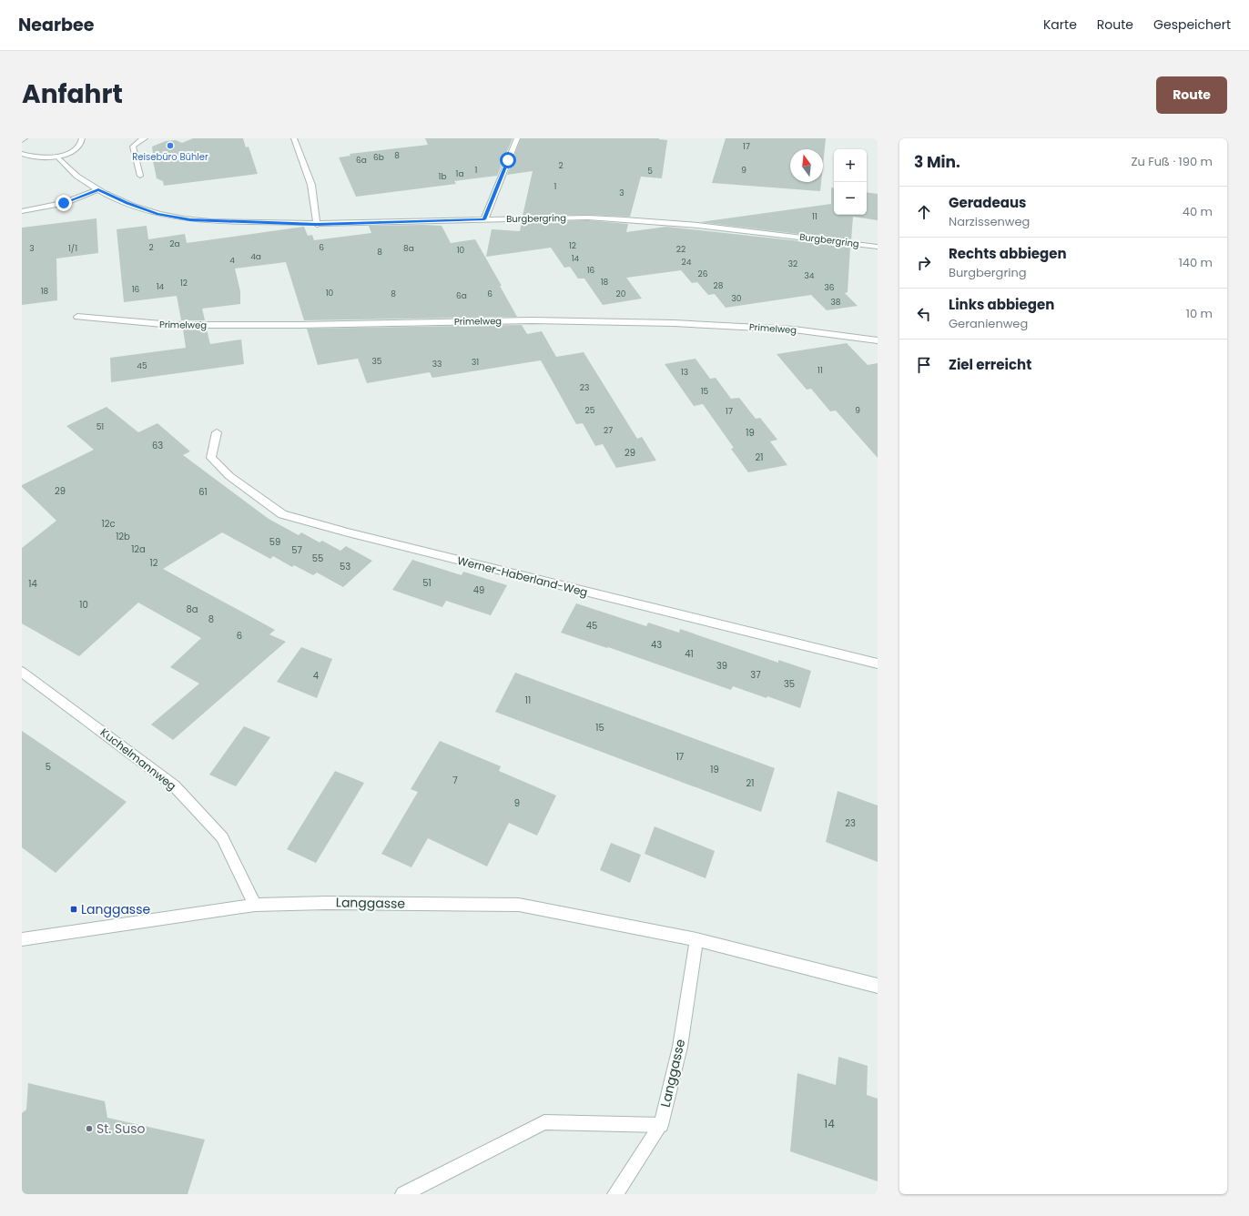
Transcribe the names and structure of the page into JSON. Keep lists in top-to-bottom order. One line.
{"streets":{"street":["Burgbergring","Primelweg","Werner-Haberland-Weg","Kuchelmannweg","Langgasse"]},"crossings":[["Kuchelmannweg","Langgasse"]],"places":{"other":["Reisebüro Bühler","St. Suso"],"transit":["Langgasse"]},"house_numbers":["17","8","6b","6a","2","1","9","5","1a","1b","1","3","11","2a","12","2","6","3","1/1","8a","22","10","8","4a","14","4","24","32","16","26","34","18","12","28","14","36","16","18","10","8","6","20","6a","30","38","35","31","33","45","11","13","23","15","25","9","17","51","27","19","63","29","21","29","61","12c","12b","59","12a","57","55","12","53","51","14","49","10","8a","8","45","6","43","41","39","37","4","35","11","15","17","5","19","7","21","9","23","14"],"north":"top","page":{"header":"Nearbee","nav":["Karte","Route","Gespeichert"],"title":"Anfahrt","buttons":"Route","heading":["3 Min.","Zu Fuß · 190 m"],"map_buttons":["+","−"],"list":[["Geradeaus","Narzissenweg","40 m"],["Rechts abbiegen","Burgbergring","140 m"],["Links abbiegen","Geranienweg","10 m"],"Ziel erreicht"]}}
